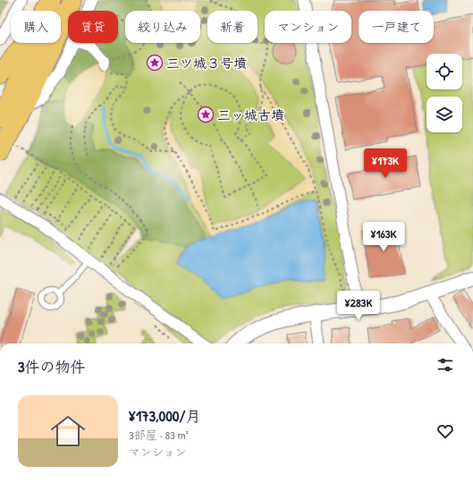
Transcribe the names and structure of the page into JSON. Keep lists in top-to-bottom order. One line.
{"places":{"place":["三ツ城３号墳","三ッ城古墳"]},"page":{"chip":["購入","賃貸","絞り込み","新着","マンション","一戸建て"],"price":["¥173K","¥163K","¥283K"],"heading":"3件の物件","list":[{"name":"¥173,000/月","note":"3部屋 · 83 m² · マンション"}]}}
